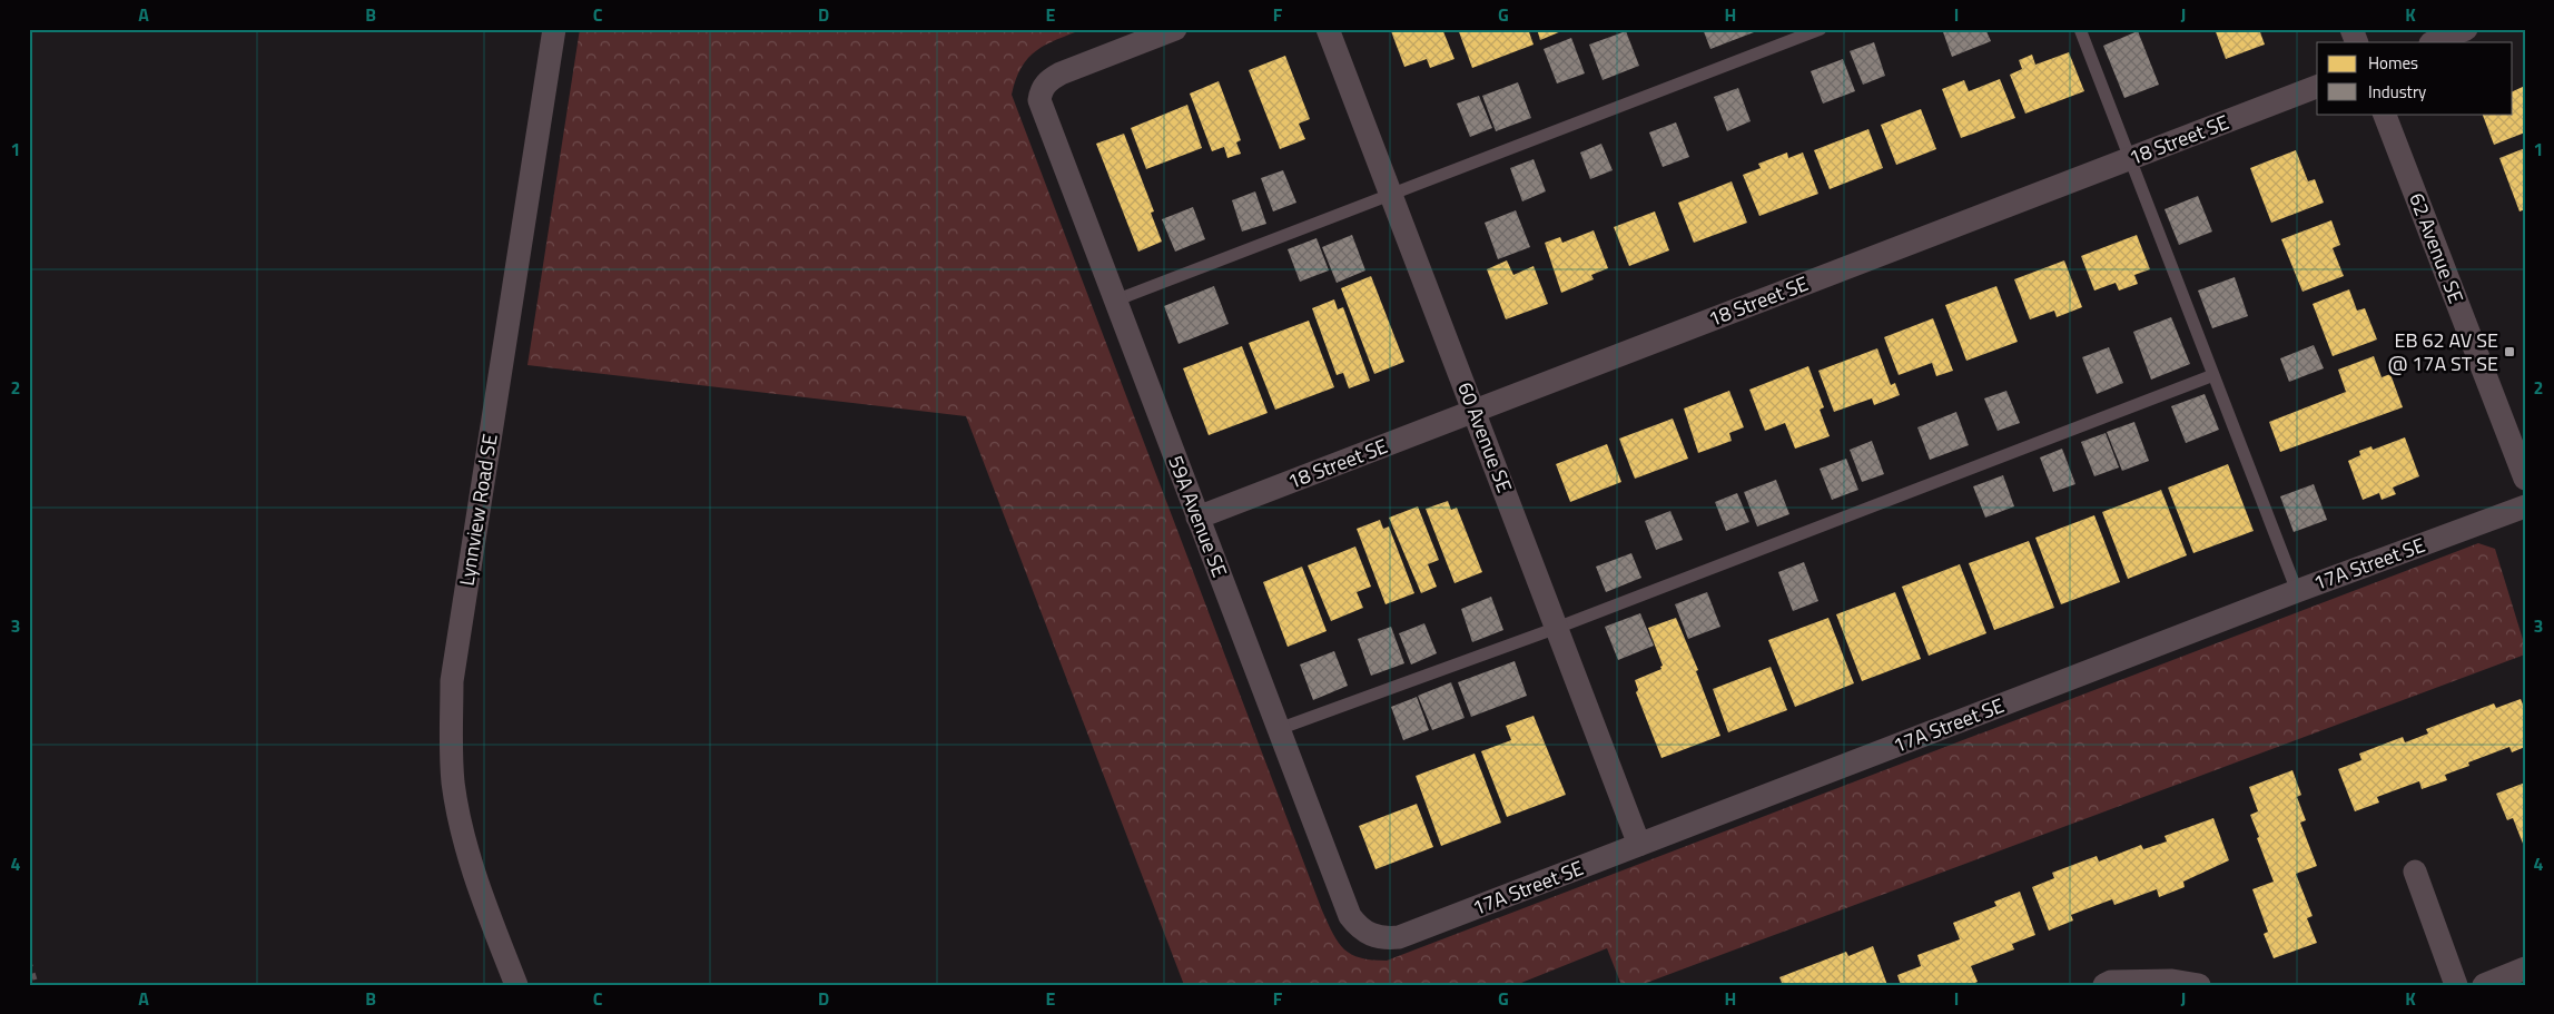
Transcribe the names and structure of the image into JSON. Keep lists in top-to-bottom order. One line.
{"streets":{"street":["18 Street SE","62 Avenue SE","60 Avenue SE","Lynnview Road SE","59A Avenue SE","17A Street SE"]},"crossings":[["18 Street SE","60 Avenue SE"],["18 Street SE","59A Avenue SE"],["60 Avenue SE","17A Street SE"],["59A Avenue SE","17A Street SE"]],"places":{"transit":["EB 62 AV SE @ 17A ST SE"]},"legend":["Homes","Industry"],"grid":{"columns":["A","B","C","D","E","F","G","H","I","J","K"],"rows":["1","2","3","4"]}}
